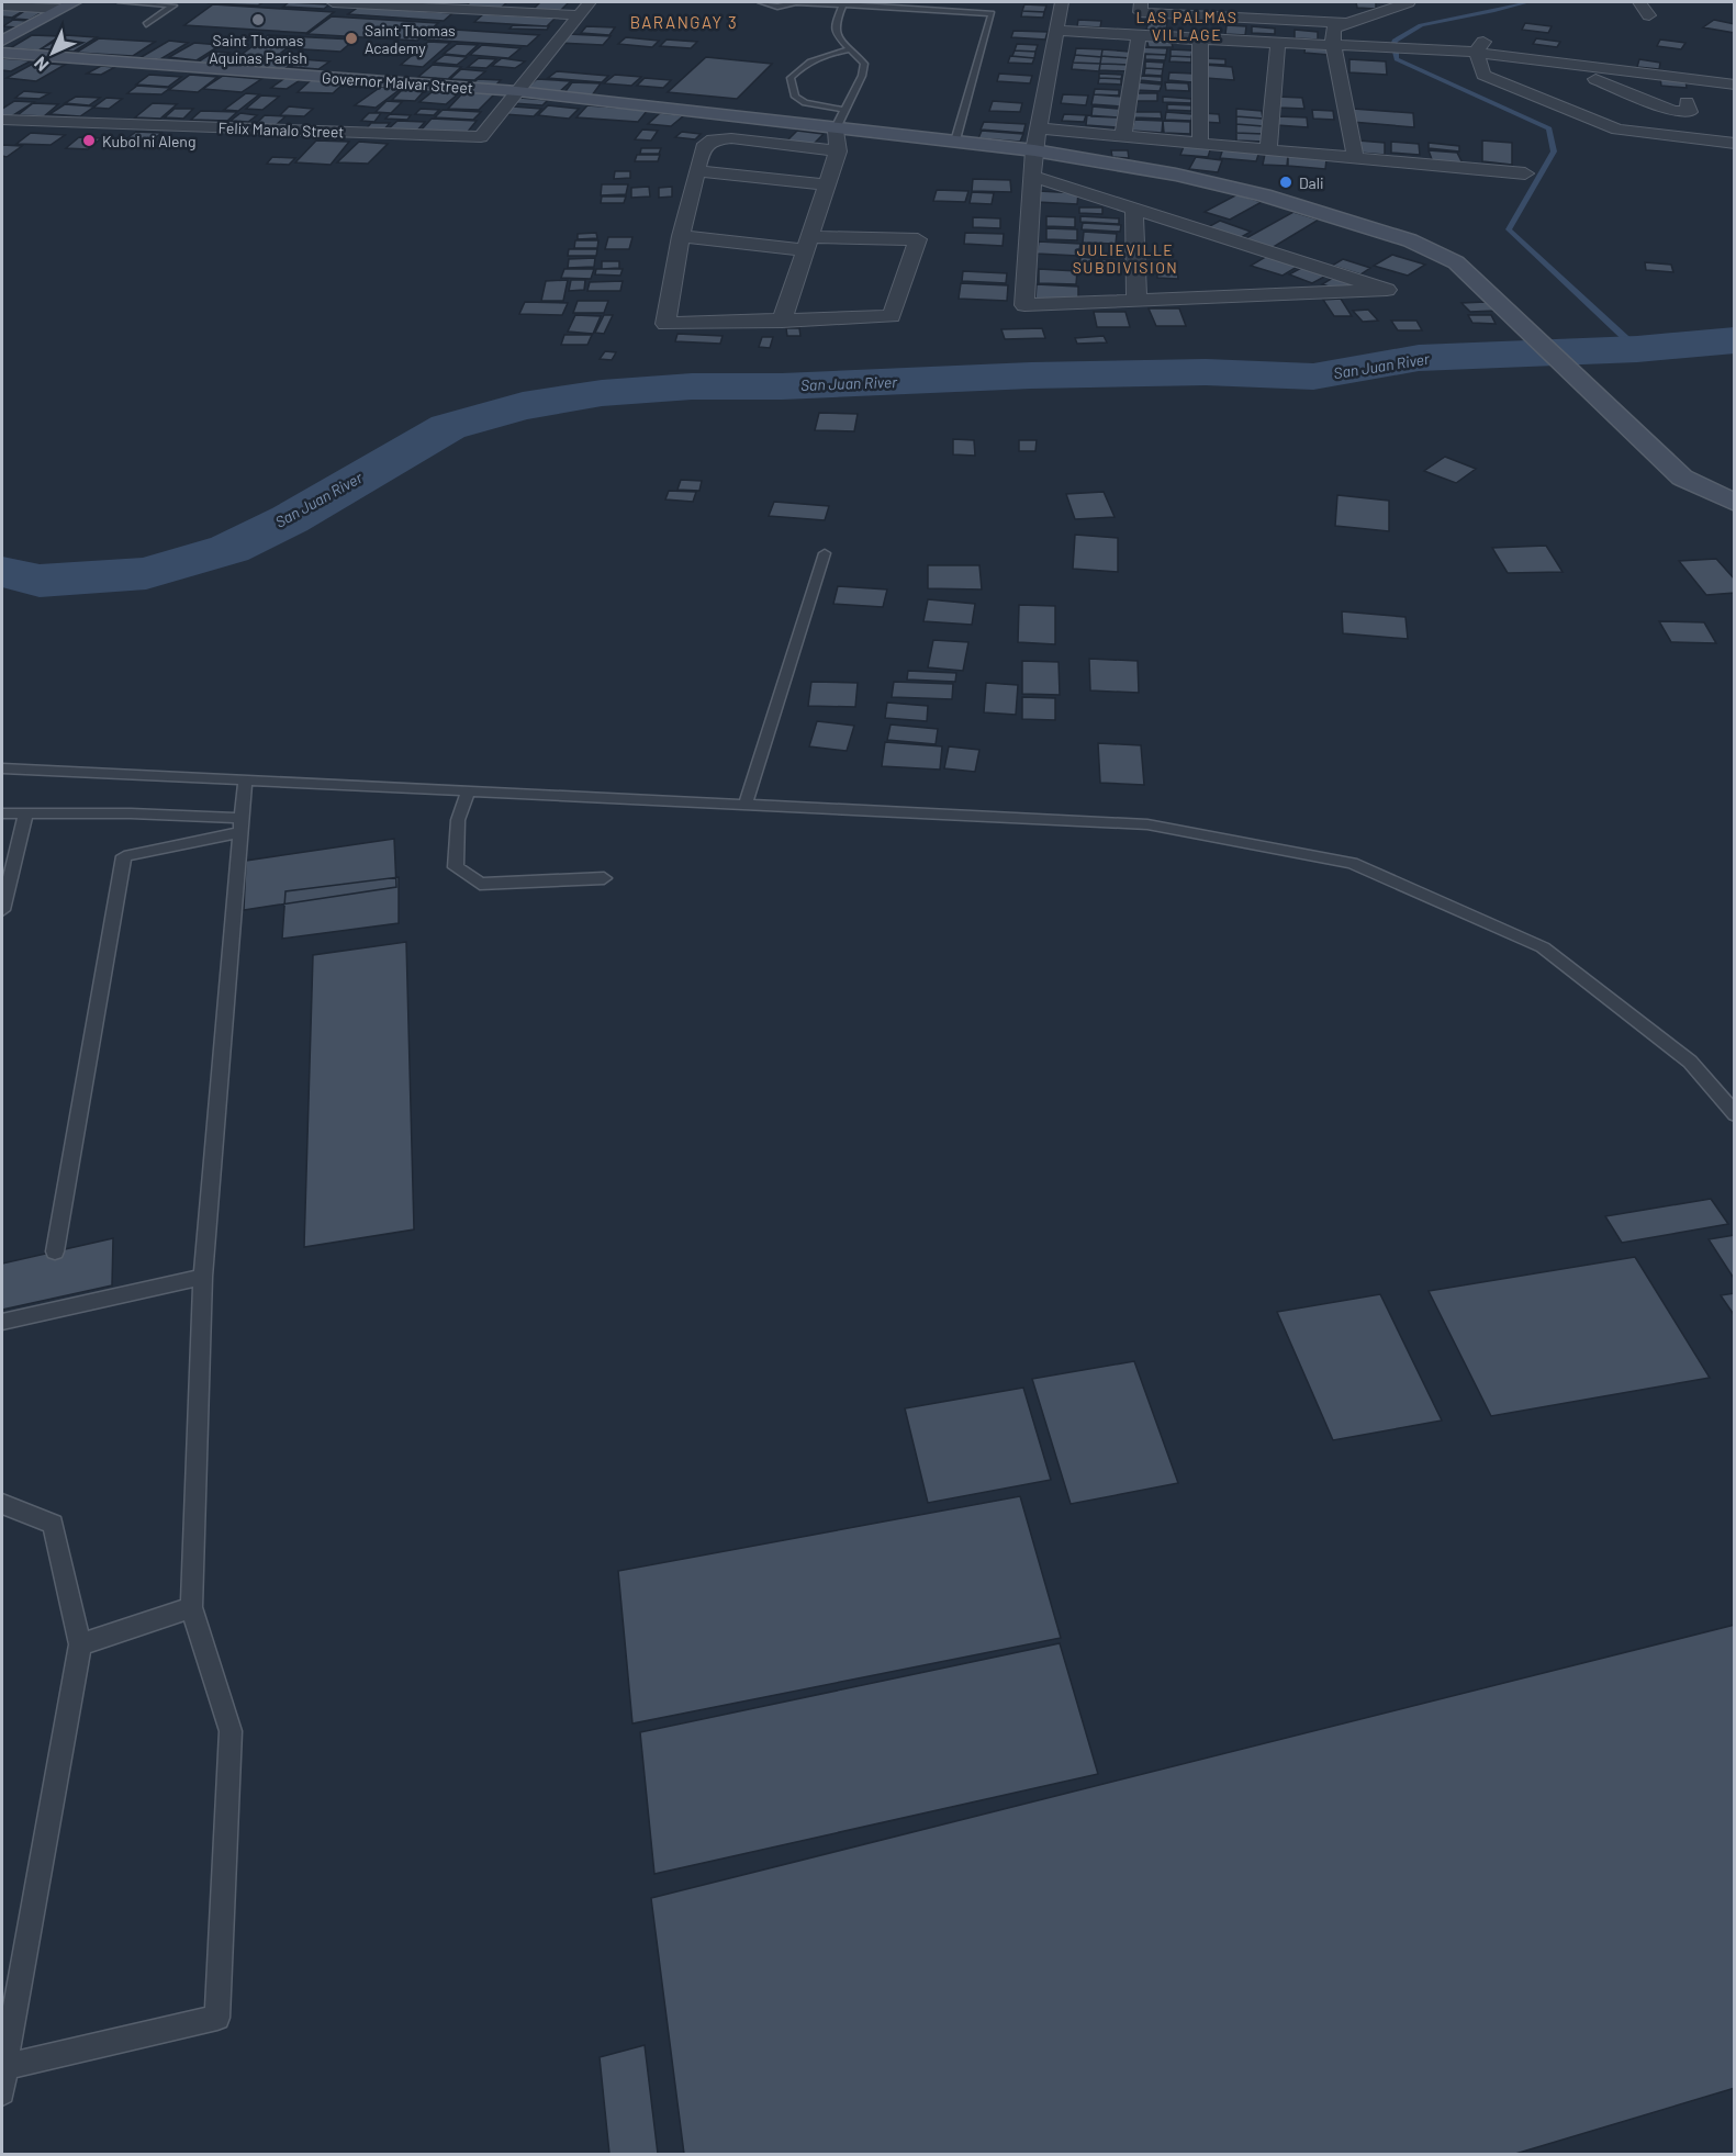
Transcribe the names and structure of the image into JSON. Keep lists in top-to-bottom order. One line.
{"streets":{"main road":["Governor Malvar Street"],"street":["Felix Manalo Street"]},"crossings":[["Governor Malvar Street","Felix Manalo Street"]],"districts":["LAS PALMAS VILLAGE","BARANGAY 3","JULIEVILLE SUBDIVISION"],"water":["San Juan River"],"places":["Saint Thomas Aquinas Parish","Saint Thomas Academy","Kubol ni Aleng","Dali"],"north":"bottom left"}
